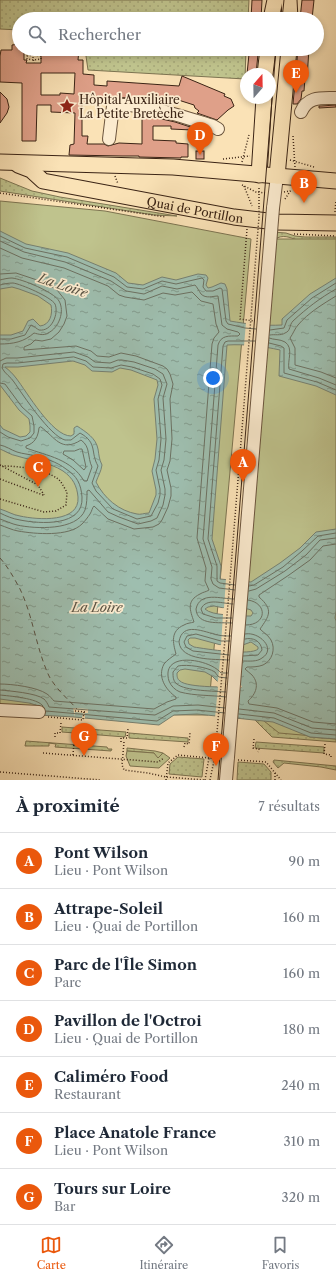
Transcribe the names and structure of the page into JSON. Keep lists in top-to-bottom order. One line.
{"streets":{"main road":["Quai de Portillon"]},"water":["La Loire"],"places":{"place":["Hôpital Auxiliaire La Petite Bretèche"]},"north":"top","page":{"search":"Rechercher","pins":["E","D","B","A","C","G","F"],"heading":["À proximité","7 résultats"],"list":[{"mark":"A","name":"Pont Wilson","note":"Lieu · Pont Wilson","value":"90 m"},{"mark":"B","name":"Attrape-Soleil","note":"Lieu · Quai de Portillon","value":"160 m"},{"mark":"C","name":"Parc de l'Île Simon","note":"Parc","value":"160 m"},{"mark":"D","name":"Pavillon de l'Octroi","note":"Lieu · Quai de Portillon","value":"180 m"},{"mark":"E","name":"Caliméro Food","note":"Restaurant","value":"240 m"},{"mark":"F","name":"Place Anatole France","note":"Lieu · Pont Wilson","value":"310 m"},{"mark":"G","name":"Tours sur Loire","note":"Bar","value":"320 m"}],"nav":["Carte","Itinéraire","Favoris"]}}
